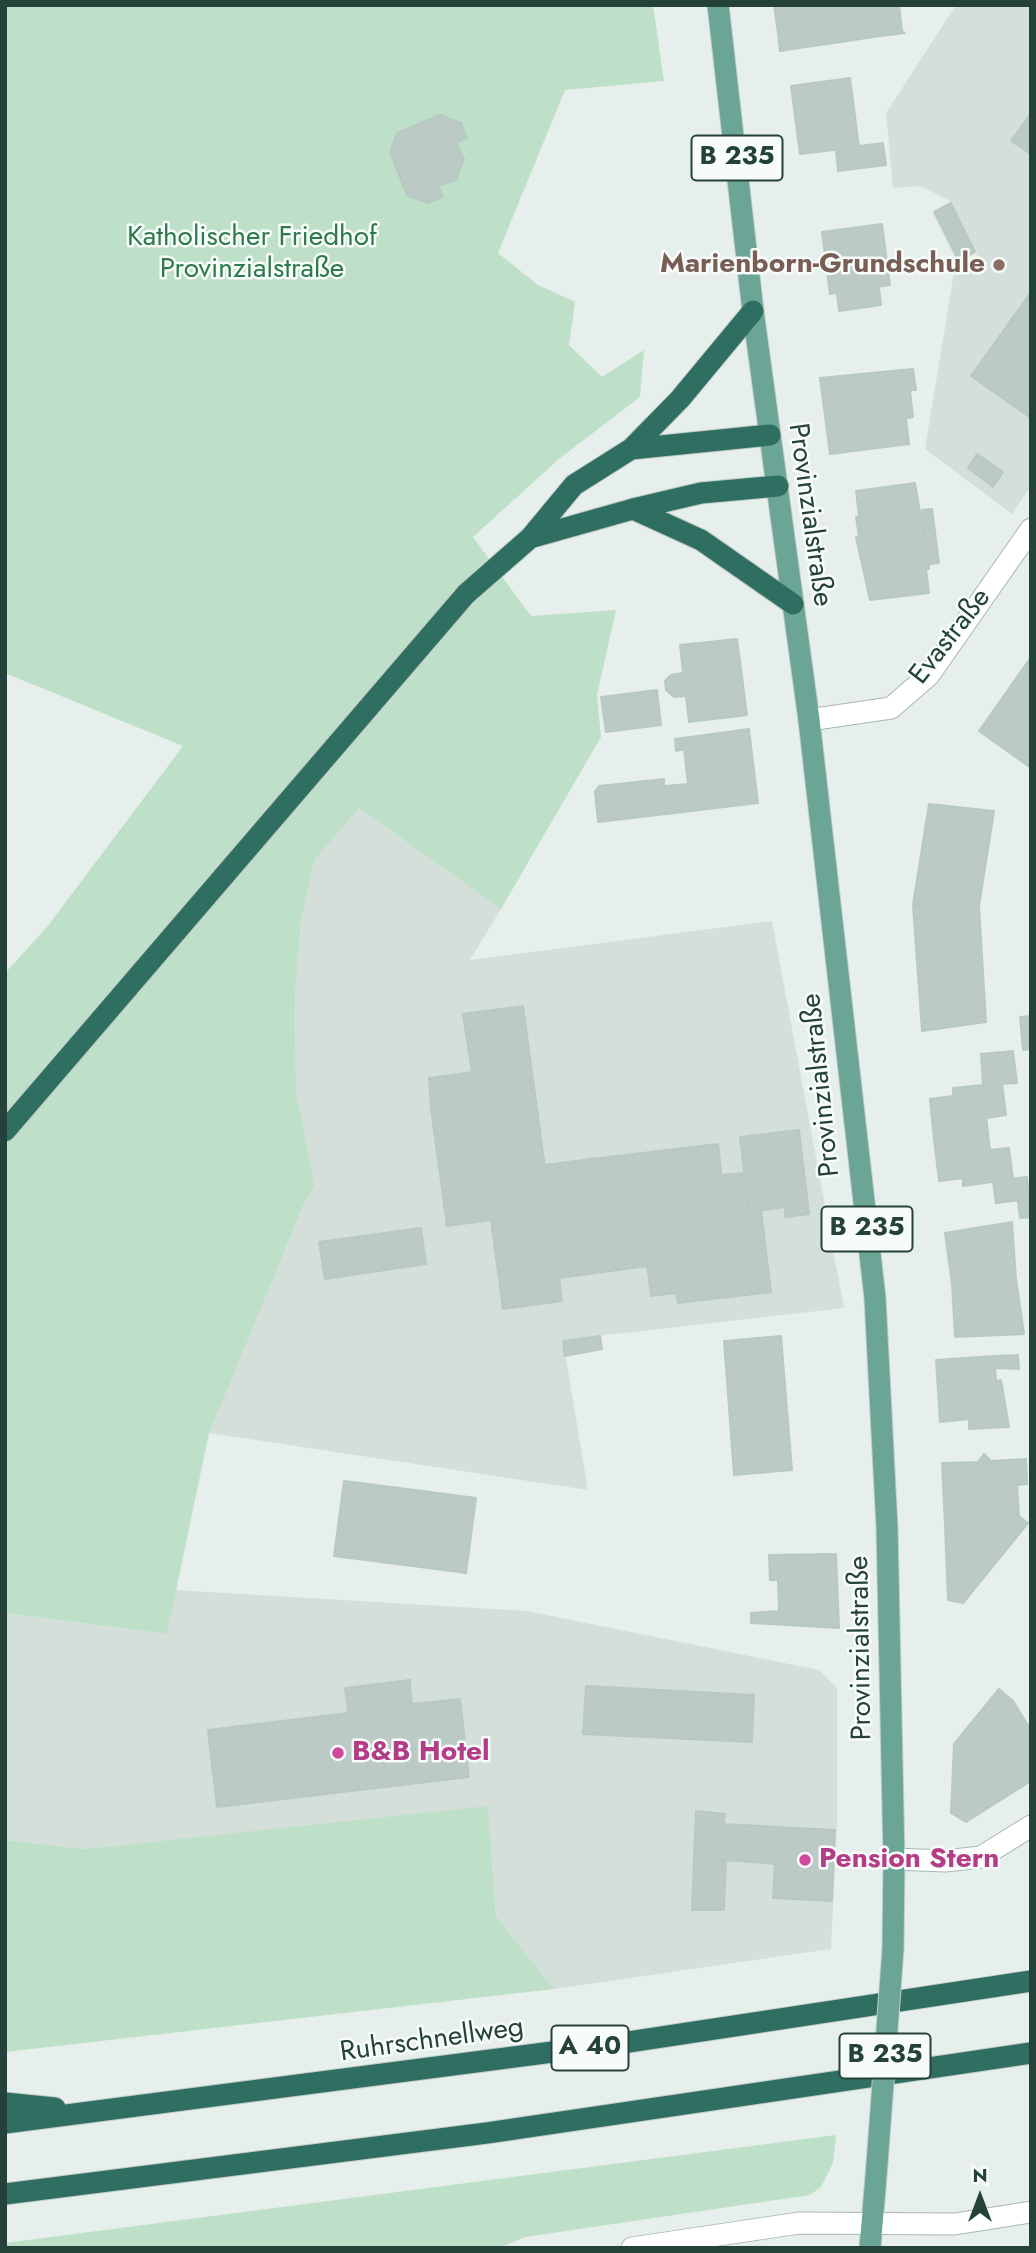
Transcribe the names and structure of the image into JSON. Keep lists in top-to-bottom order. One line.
{"streets":{"highway":["Ruhrschnellweg","A 40"],"main road":["B 235","Provinzialstraße"],"street":["Evastraße"]},"crossings":[["Provinzialstraße","Evastraße"]],"parks":["Katholischer Friedhof Provinzialstraße"],"places":["Marienborn-Grundschule","B&B Hotel","Pension Stern"],"north":"top"}
